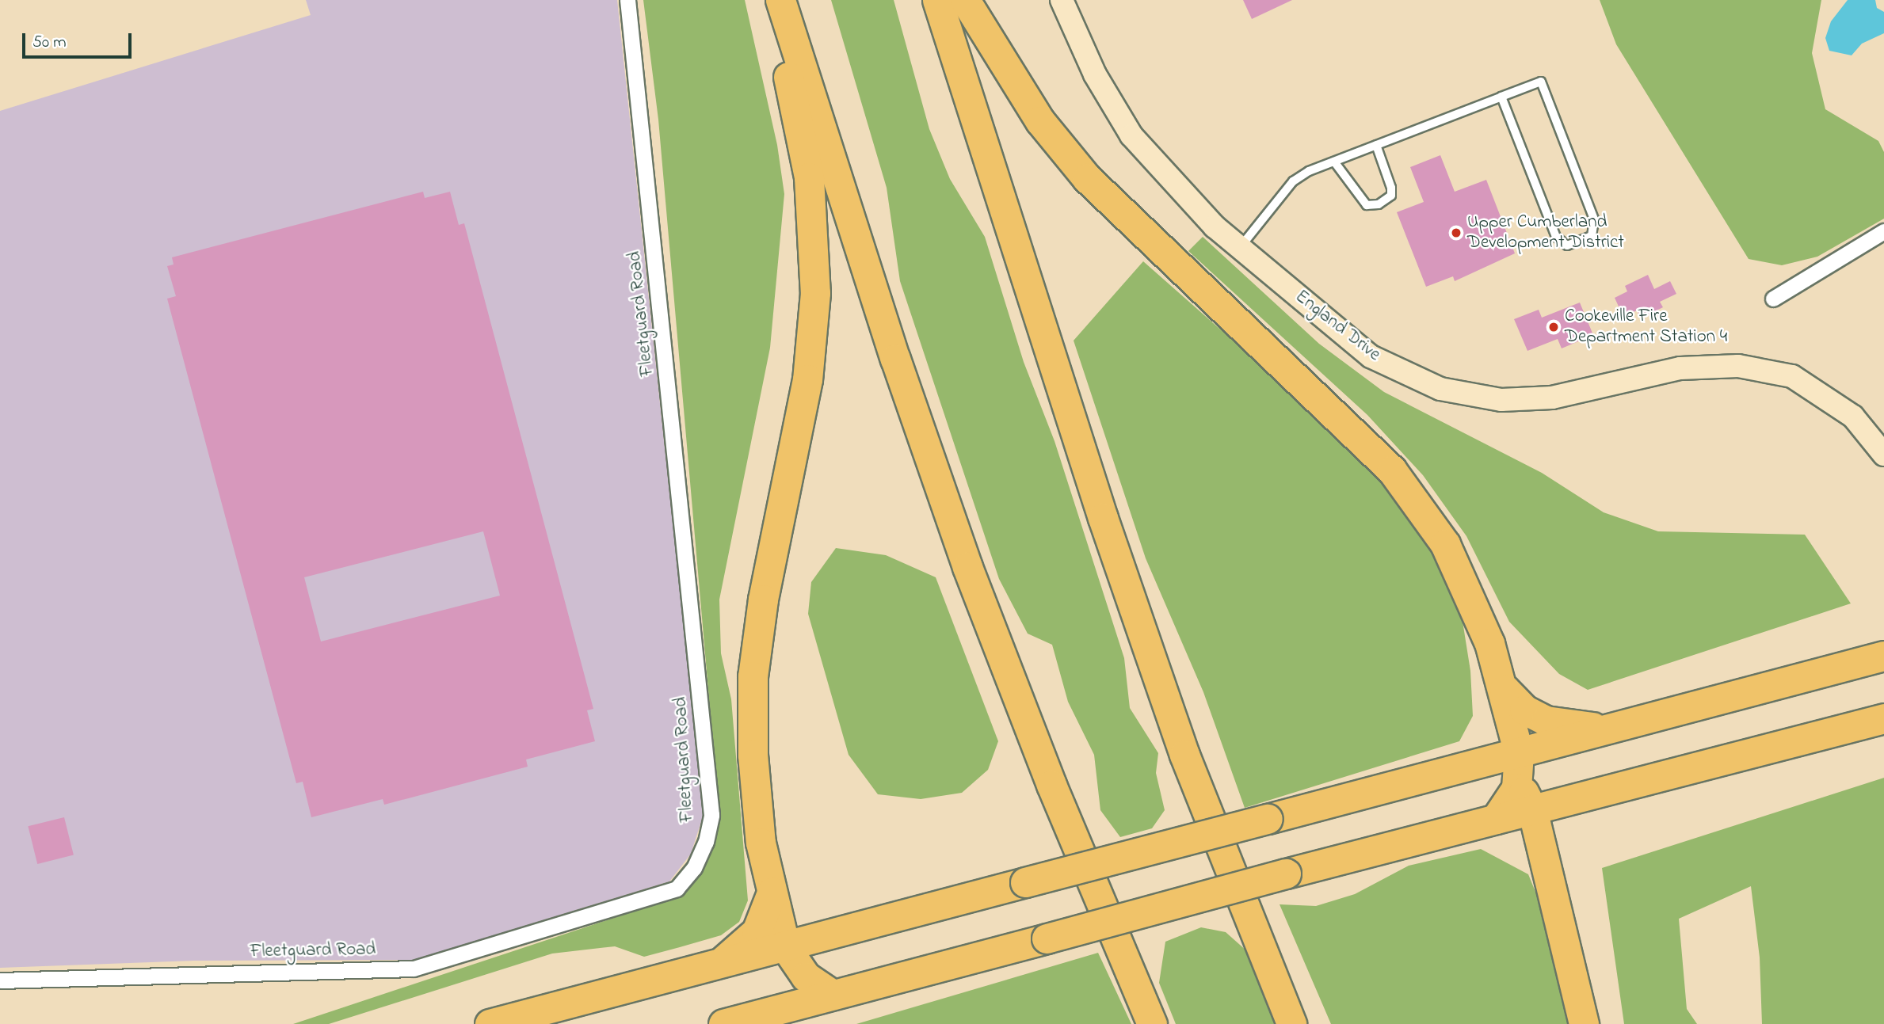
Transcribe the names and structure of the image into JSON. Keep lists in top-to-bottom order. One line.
{"streets":{"street":["Fleetguard Road","England Drive"]},"places":["Upper Cumberland Development District","Cookeville Fire Department Station 4"],"scale_bar":"50 m"}
